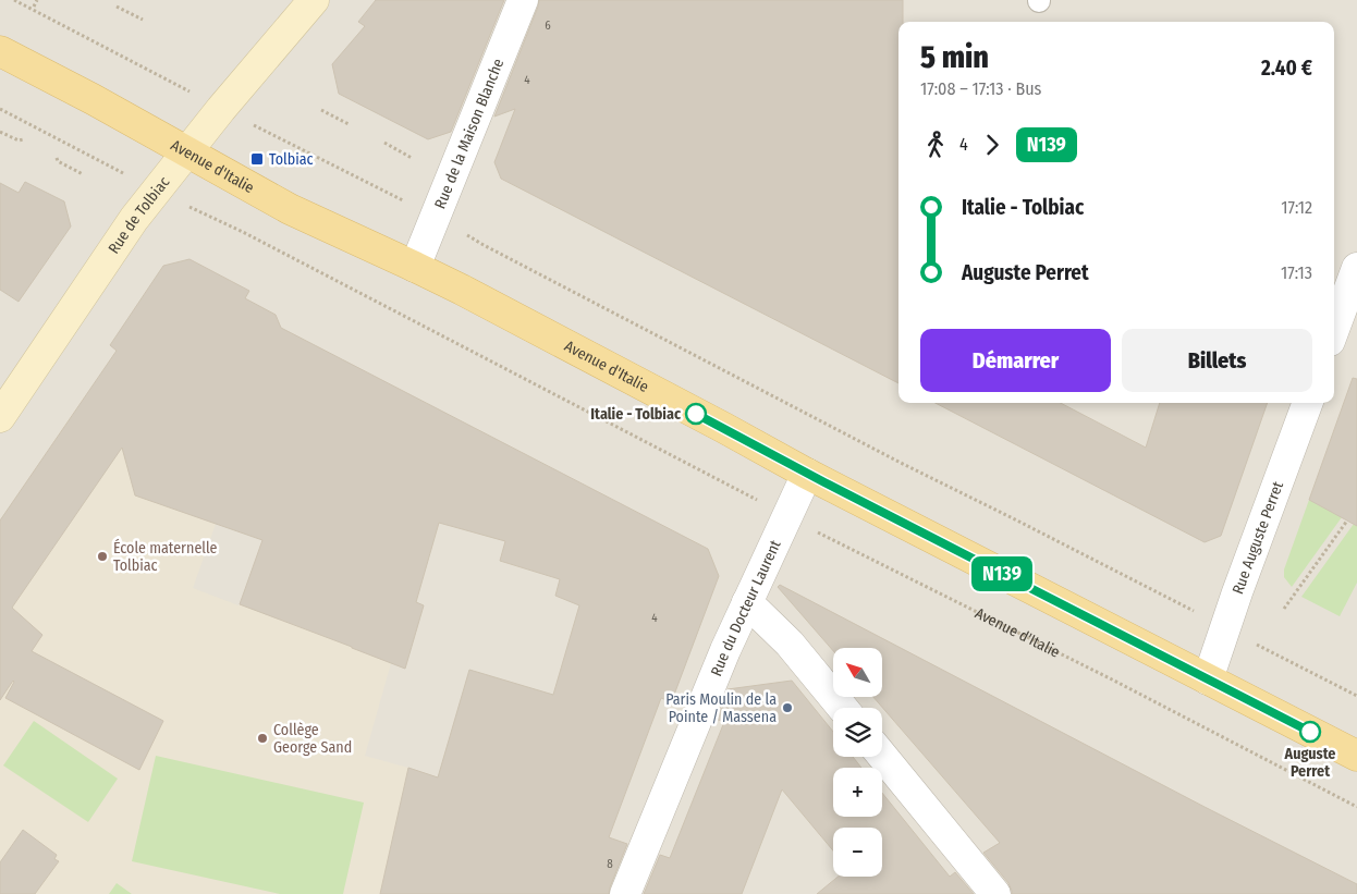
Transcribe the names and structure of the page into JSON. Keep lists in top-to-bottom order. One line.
{"streets":{"main road":["Avenue d'Italie","Rue de Tolbiac"],"street":["Rue de la Maison Blanche","Rue Auguste Perret","Rue du Docteur Laurent"]},"crossings":[["Rue de la Maison Blanche","Avenue d'Italie"],["Avenue d'Italie","Rue de Tolbiac"],["Avenue d'Italie","Rue Auguste Perret"],["Avenue d'Italie","Rue du Docteur Laurent"]],"places":{"transit":["Tolbiac"],"other":["Italie - Tolbiac","École maternelle Tolbiac","Paris Moulin de la Pointe / Massena","Auguste Perret","Collège George Sand"]},"lines":["bus line N139"],"house_numbers":["6","4","4","8"],"north":"top left","page":{"on_map":"N139","heading":["5 min","17:08 – 17:13 · Bus","2.40 €"],"legs":["4","N139"],"list":[{"name":"Italie - Tolbiac","value":"17:12"},{"name":"Auguste Perret","value":"17:13"}],"buttons":["Démarrer","Billets"],"map_buttons":["+","−"]}}
